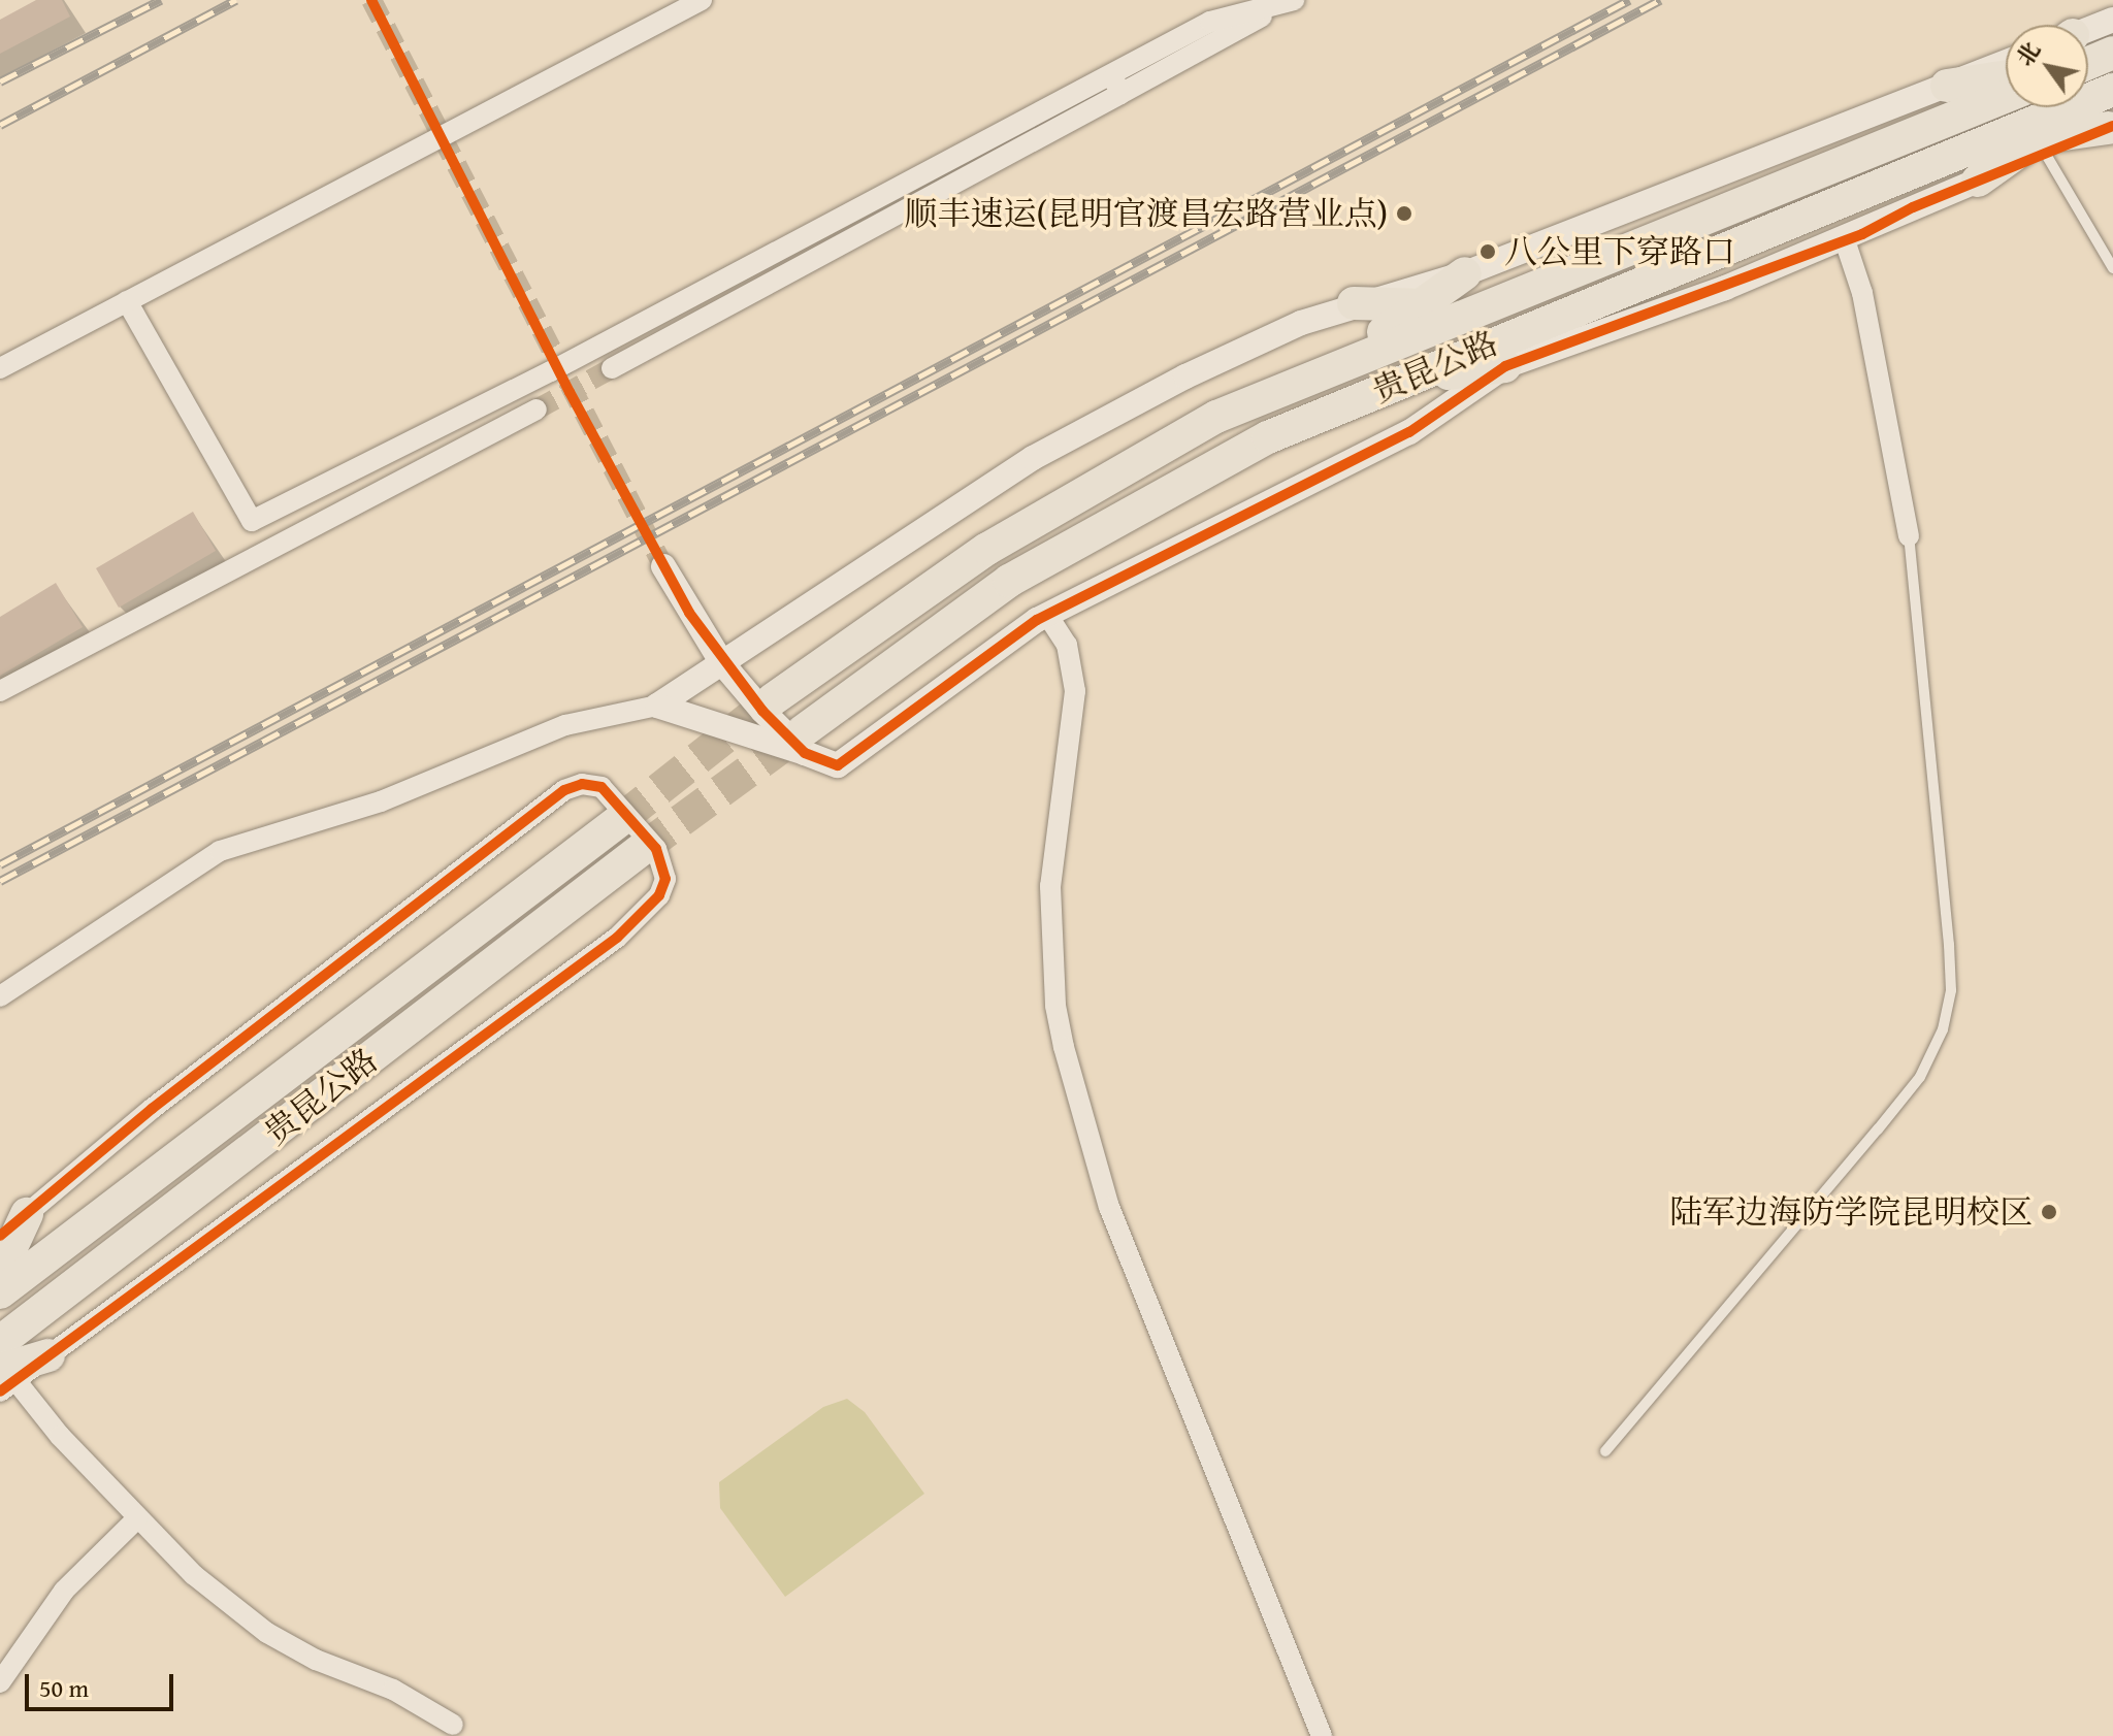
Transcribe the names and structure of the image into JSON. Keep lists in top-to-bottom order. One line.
{"streets":{"highway":["贵昆公路"]},"places":["顺丰速运(昆明官渡昌宏路营业点)","八公里下穿路口","陆军边海防学院昆明校区"],"scale_bar":"50 m","north":"top left"}
